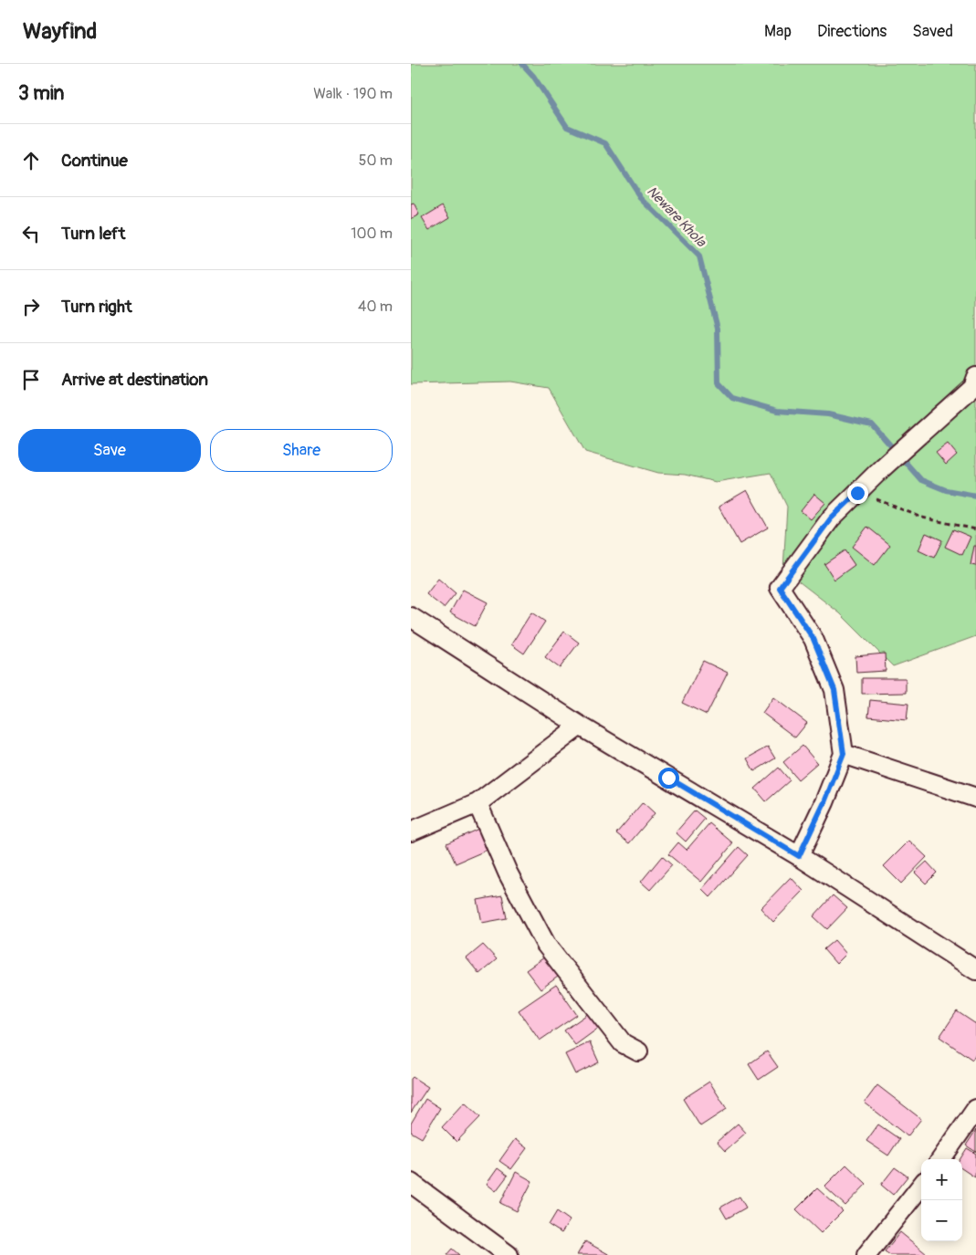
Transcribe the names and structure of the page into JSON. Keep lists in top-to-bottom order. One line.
{"water":["Neware Khola"],"page":{"header":"Wayfind","nav":["Map","Directions","Saved"],"heading":["3 min","Walk · 190 m"],"list":[["Continue","50 m"],["Turn left","100 m"],["Turn right","40 m"],"Arrive at destination"],"buttons":["Save","Share"],"map_buttons":["+","−"]}}
